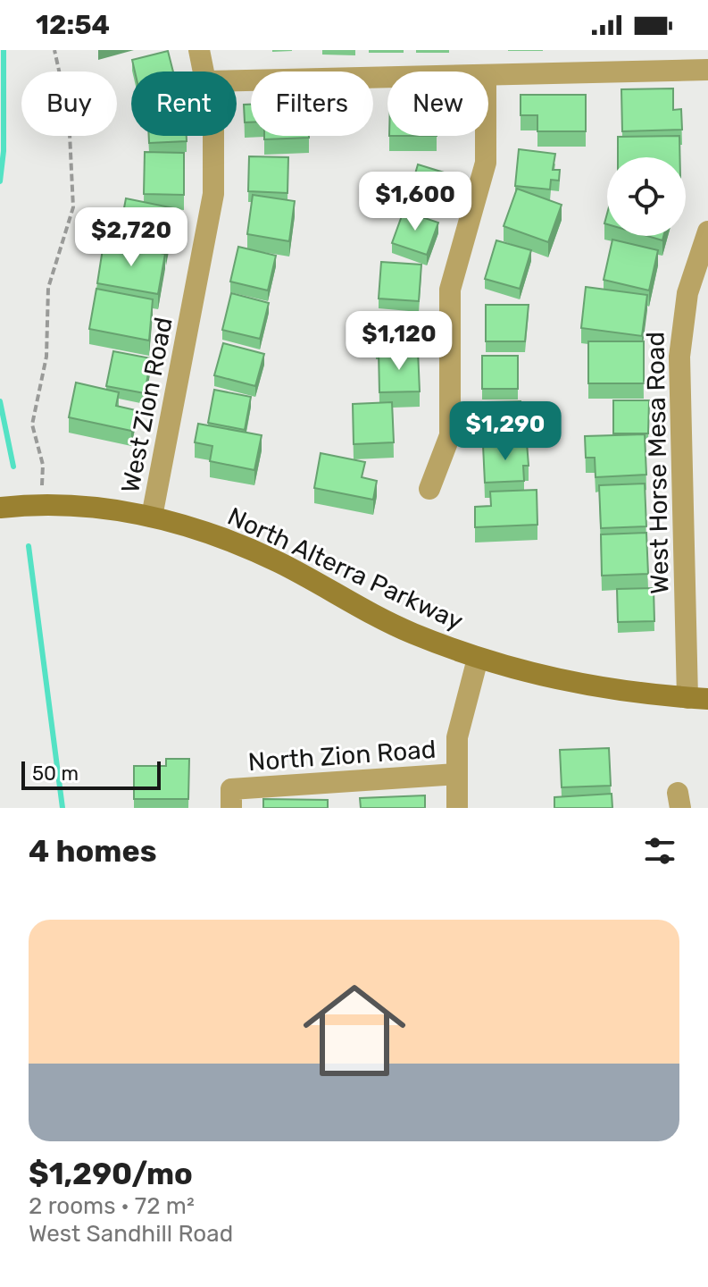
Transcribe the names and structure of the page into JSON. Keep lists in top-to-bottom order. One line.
{"streets":{"street":["West Zion Road","West Horse Mesa Road","North Alterra Parkway","North Zion Road"]},"crossings":[["West Zion Road","North Alterra Parkway"],["West Horse Mesa Road","North Alterra Parkway"]],"scale_bar":"50 m","page":{"status":"12:54","chip":["Buy","Rent","Filters","New"],"price":["$1,600","$2,720","$1,120","$1,290"],"scale":"50 m","heading":"4 homes","list":[{"name":"$1,290/mo","note":"2 rooms · 72 m² · West Sandhill Road"}]}}
